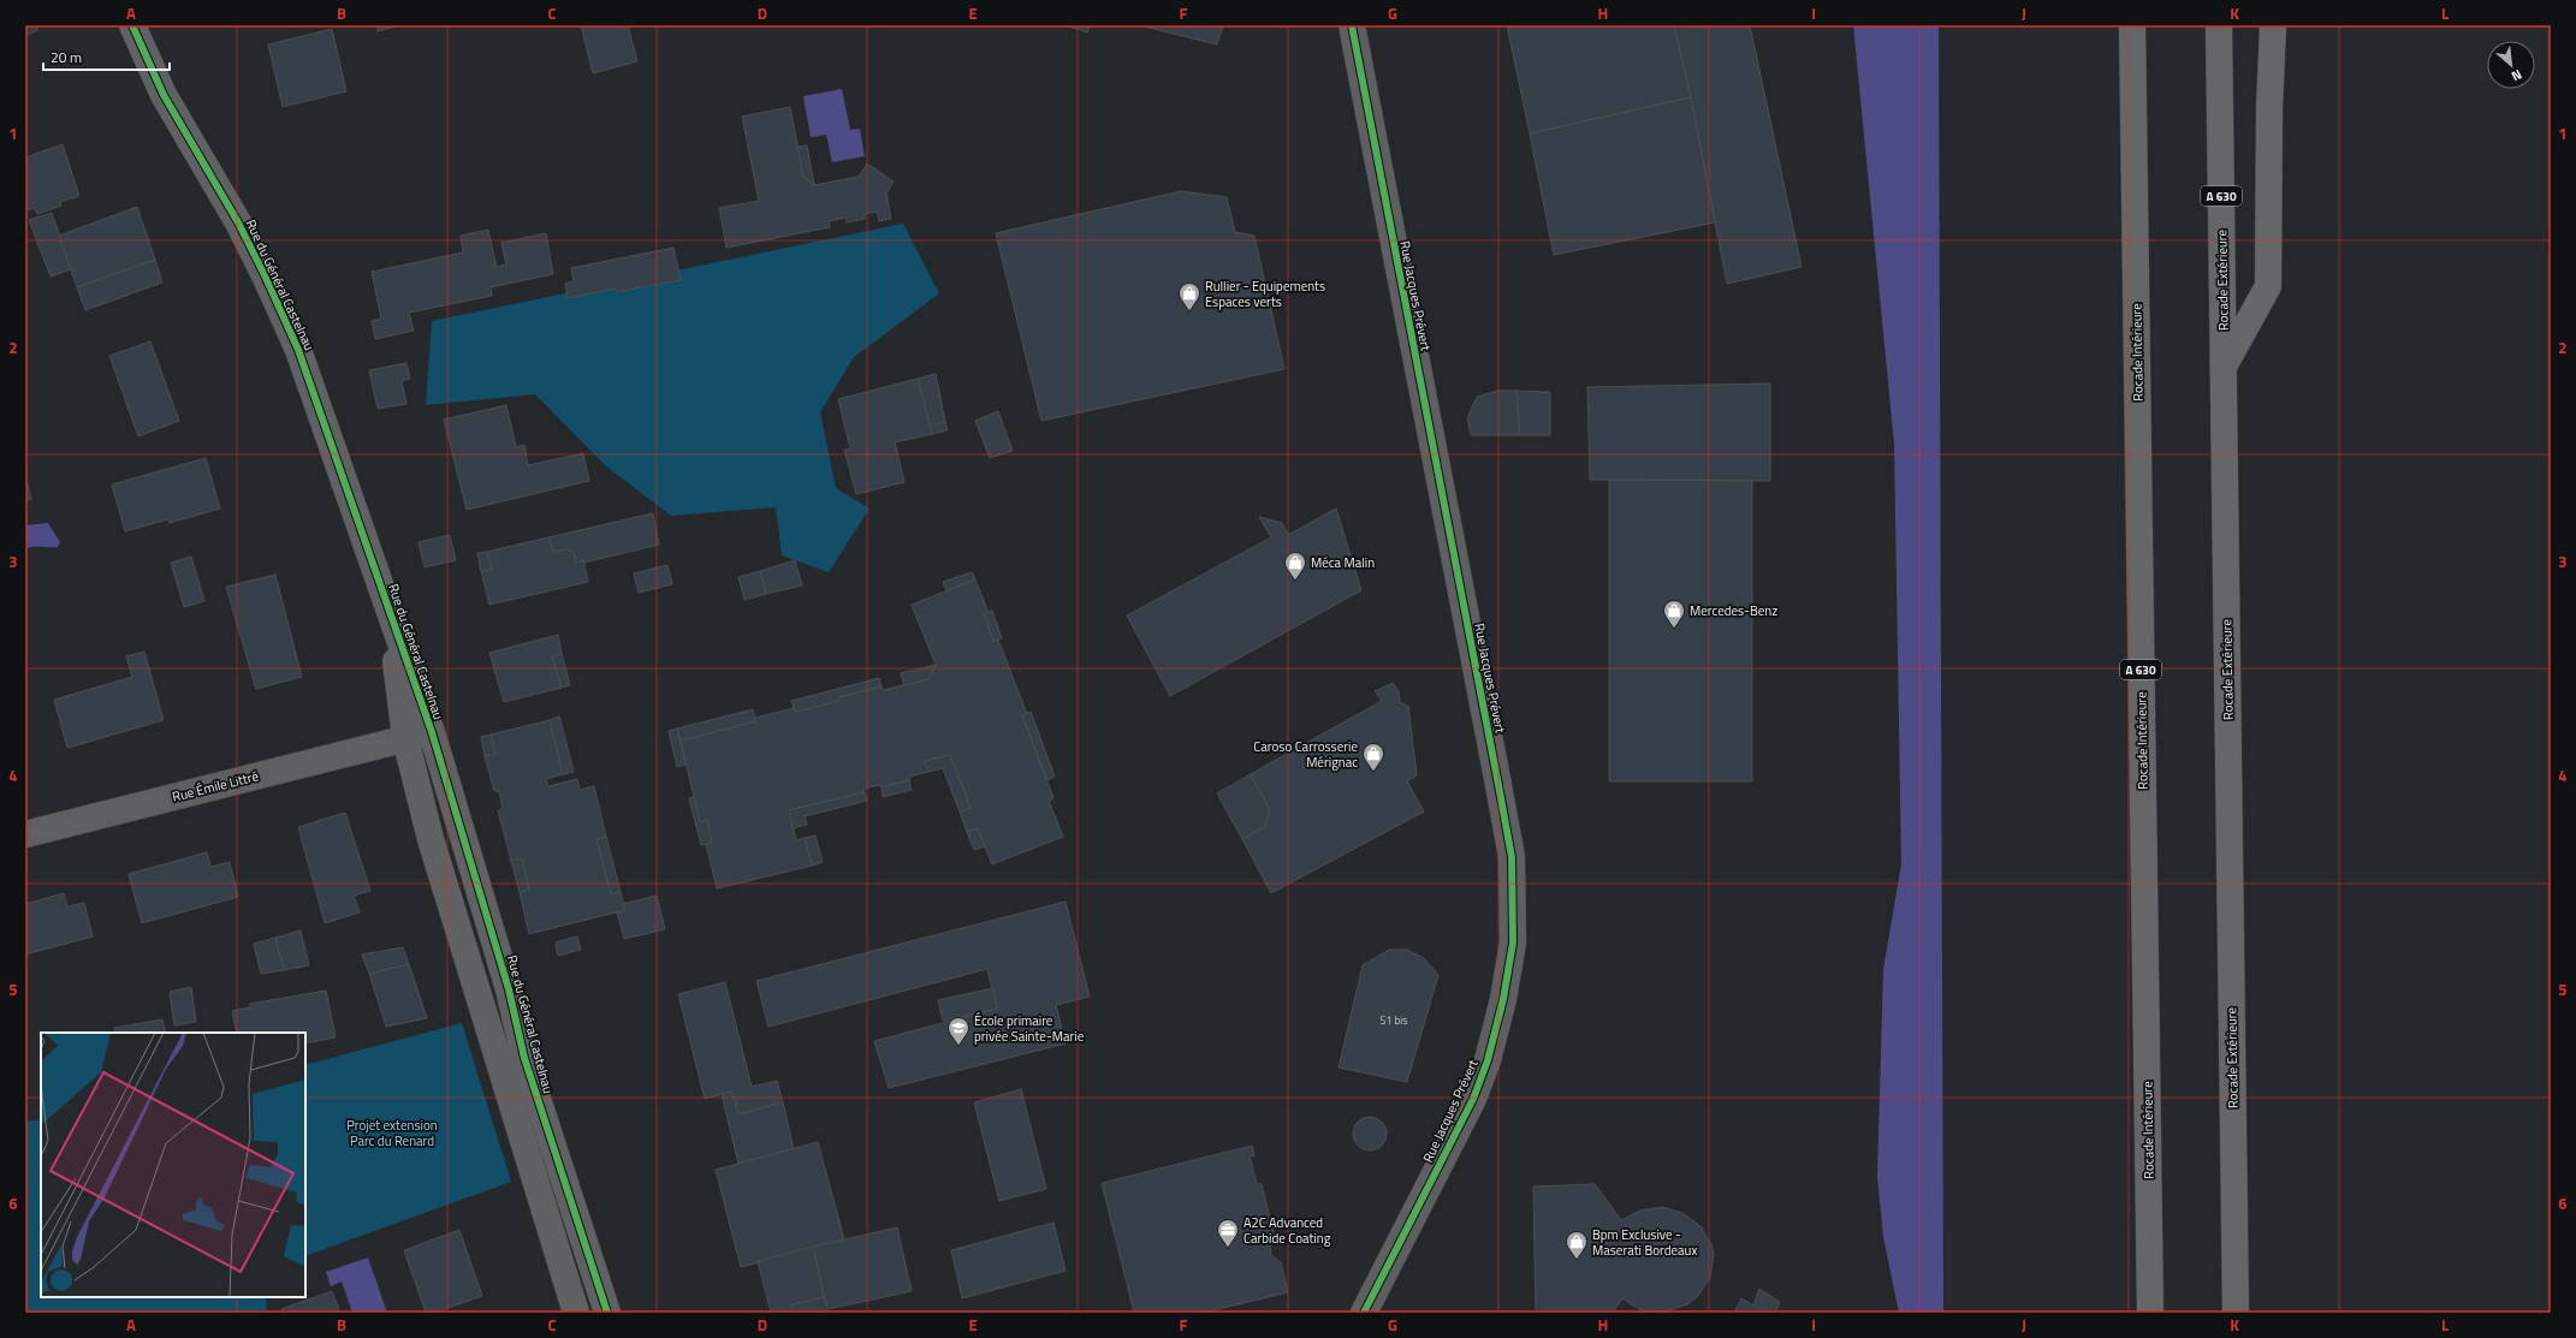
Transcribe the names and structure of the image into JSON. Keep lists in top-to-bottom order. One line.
{"streets":{"highway":["A 630","Rocade Extérieure","Rocade Intérieure"],"street":["Rue du Général Castelnau","Rue Jacques Prévert","Rue Émile Littré"]},"crossings":[["Rue du Général Castelnau","Rue Émile Littré"]],"parks":["Projet extension Parc du Renard"],"places":{"shop":["Rullier - Equipements Espaces verts","Méca Malin","Mercedes-Benz","Caroso Carrosserie Mérignac","Bpm Exclusive - Maserati Bordeaux"],"school or university":["École primaire privée Sainte-Marie"],"office":["A2C Advanced Carbide Coating"]},"house_numbers":["51 bis"],"scale_bar":"20 m","north":"bottom right","grid":{"columns":["A","B","C","D","E","F","G","H","I","J","K","L"],"rows":["1","2","3","4","5","6"]}}
